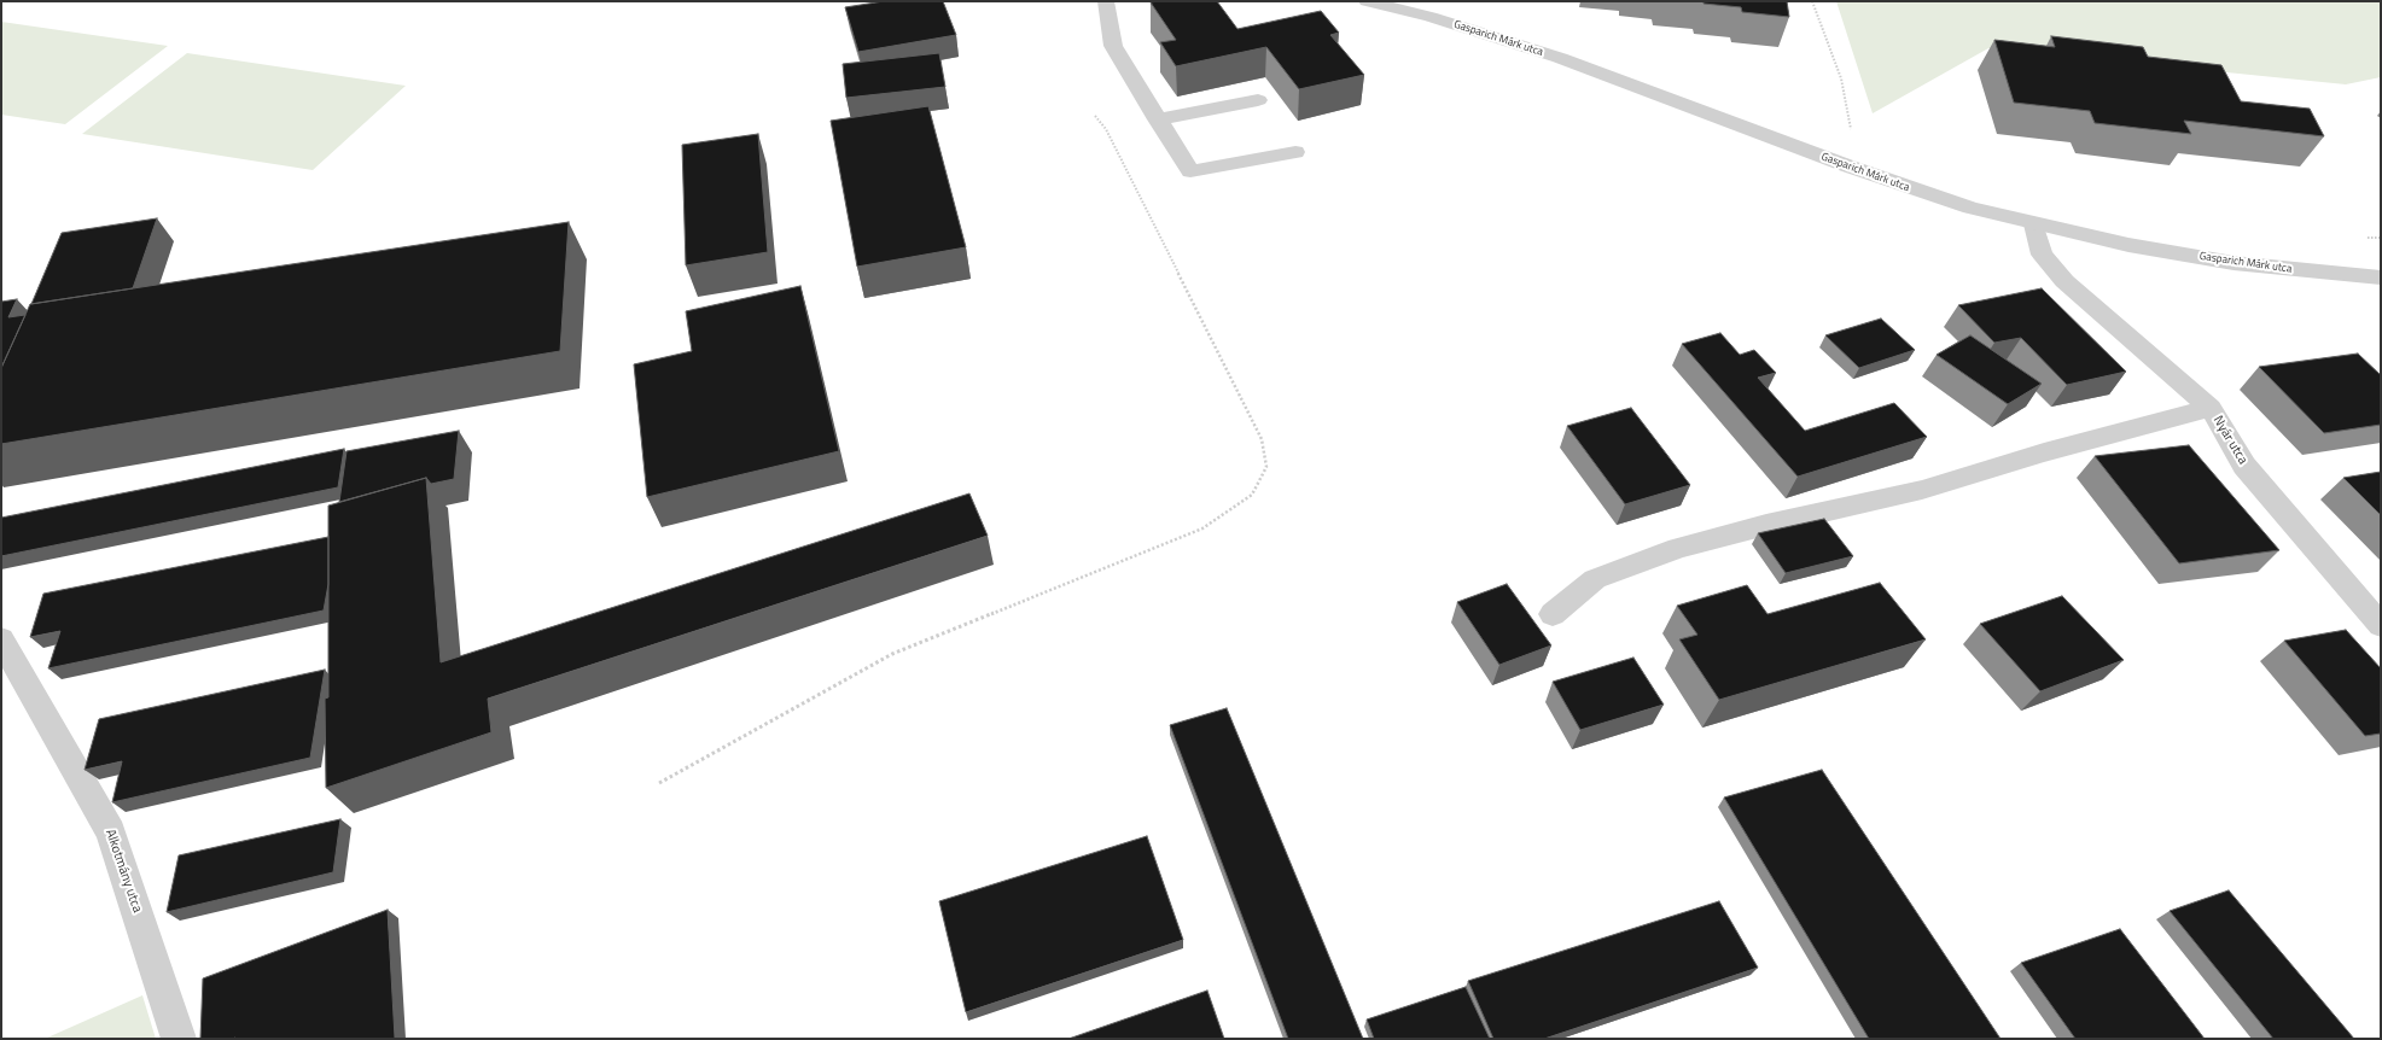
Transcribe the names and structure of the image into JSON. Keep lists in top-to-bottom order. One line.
{"streets":{"street":["Gasparich Márk utca","Nyár utca","Alkotmány utca"]},"crossings":[["Gasparich Márk utca","Nyár utca"]]}
